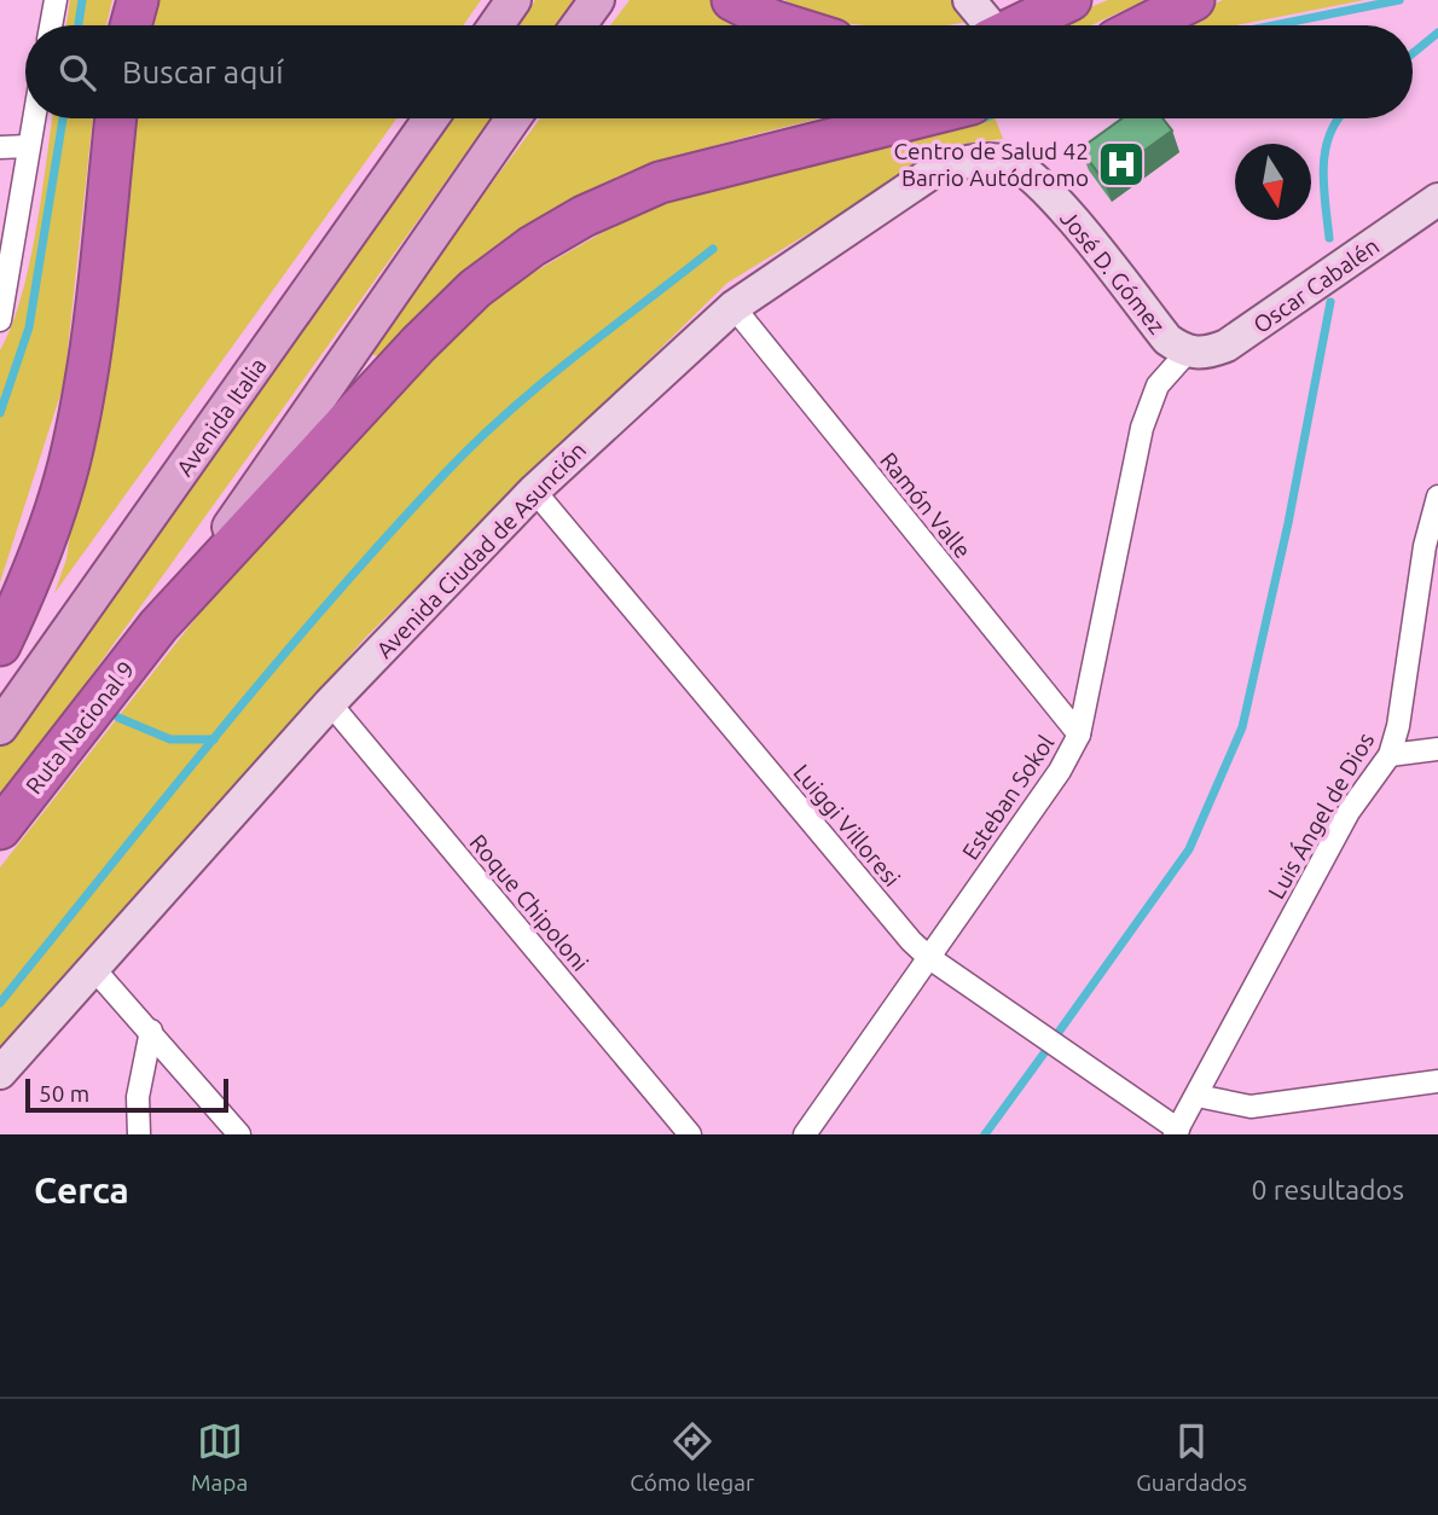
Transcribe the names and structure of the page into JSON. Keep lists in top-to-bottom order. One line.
{"streets":{"highway":["Ruta Nacional 9"],"main road":["Avenida Italia"],"street":["José D. Gómez","Oscar Cabalén","Ramón Valle","Avenida Ciudad de Asunción","Esteban Sokol","Luis Ángel de Dios","Luiggi Villoresi","Roque Chipoloni"]},"crossings":[["José D. Gómez","Oscar Cabalén"],["José D. Gómez","Avenida Ciudad de Asunción"],["José D. Gómez","Esteban Sokol"],["Oscar Cabalén","Esteban Sokol"],["Ramón Valle","Avenida Ciudad de Asunción"],["Ramón Valle","Esteban Sokol"],["Avenida Ciudad de Asunción","Luiggi Villoresi"],["Avenida Ciudad de Asunción","Roque Chipoloni"],["Esteban Sokol","Luiggi Villoresi"],["Luis Ángel de Dios","Luiggi Villoresi"]],"places":{"hospital":["Centro de Salud 42 Barrio Autódromo"]},"scale_bar":"50 m","north":"bottom","page":{"search":"Buscar aquí","scale":"50 m","heading":["Cerca","0 resultados"],"nav":["Mapa","Cómo llegar","Guardados"]}}
